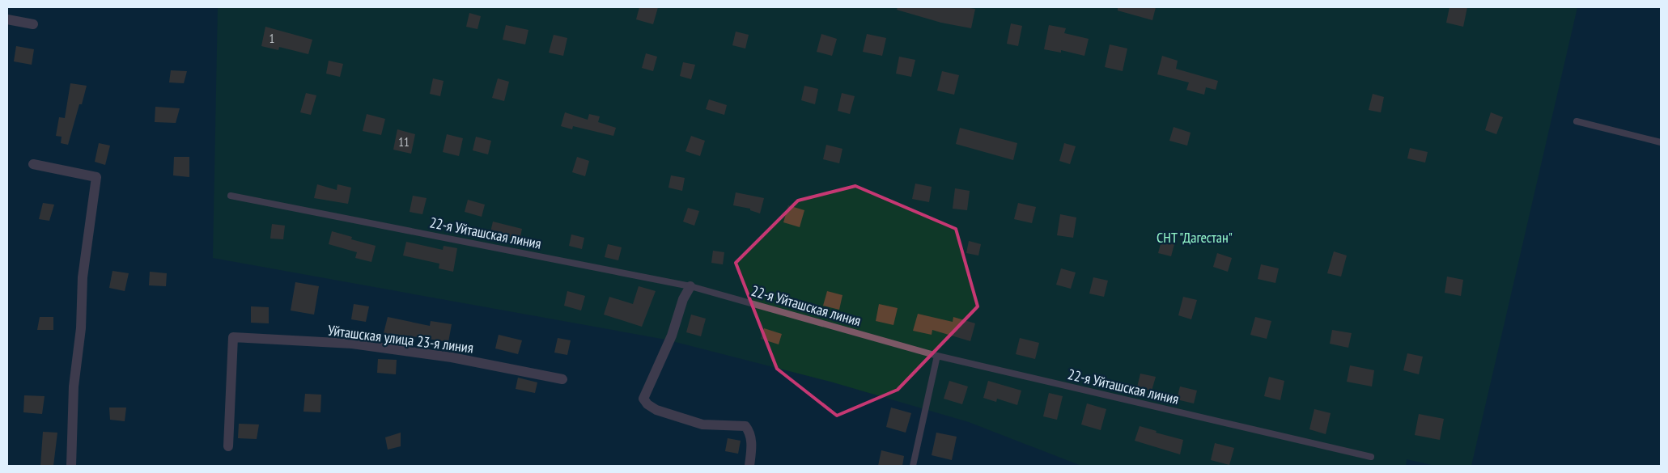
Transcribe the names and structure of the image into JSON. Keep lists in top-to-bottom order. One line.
{"streets":{"street":["Уйташская улица 23-я линия"],"lane":["22-я Уйташская линия"]},"parks":["СНТ \"Дагестан\""],"house_numbers":["1","11"]}
